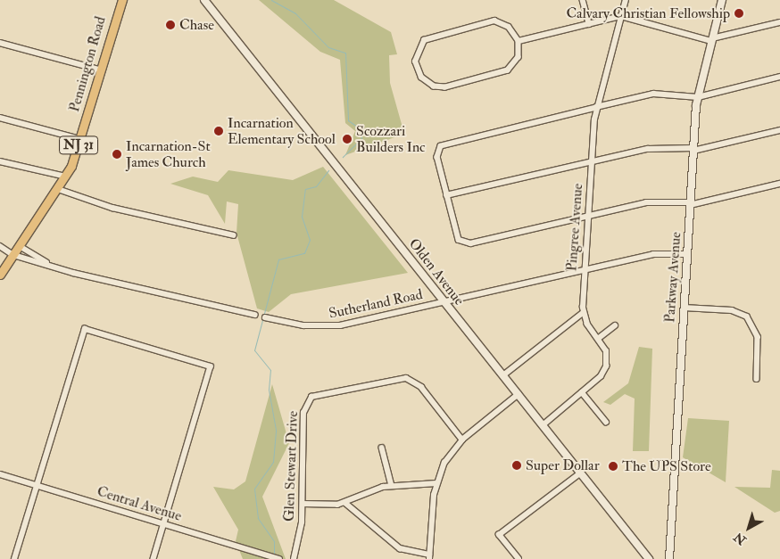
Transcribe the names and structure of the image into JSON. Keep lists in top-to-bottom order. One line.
{"streets":{"main road":["Pennington Road","NJ 31","Olden Avenue","Parkway Avenue"],"street":["Pingree Avenue","Sutherland Road","Glen Stewart Drive","Central Avenue"]},"crossings":[["Pingree Avenue","Sutherland Road"],["Olden Avenue","Sutherland Road"],["Parkway Avenue","Sutherland Road"]],"places":["Calvary Christian Fellowship","Chase","Incarnation Elementary School","Scozzari Builders Inc","Incarnation-St James Church","Super Dollar","The UPS Store"],"north":"bottom left"}
